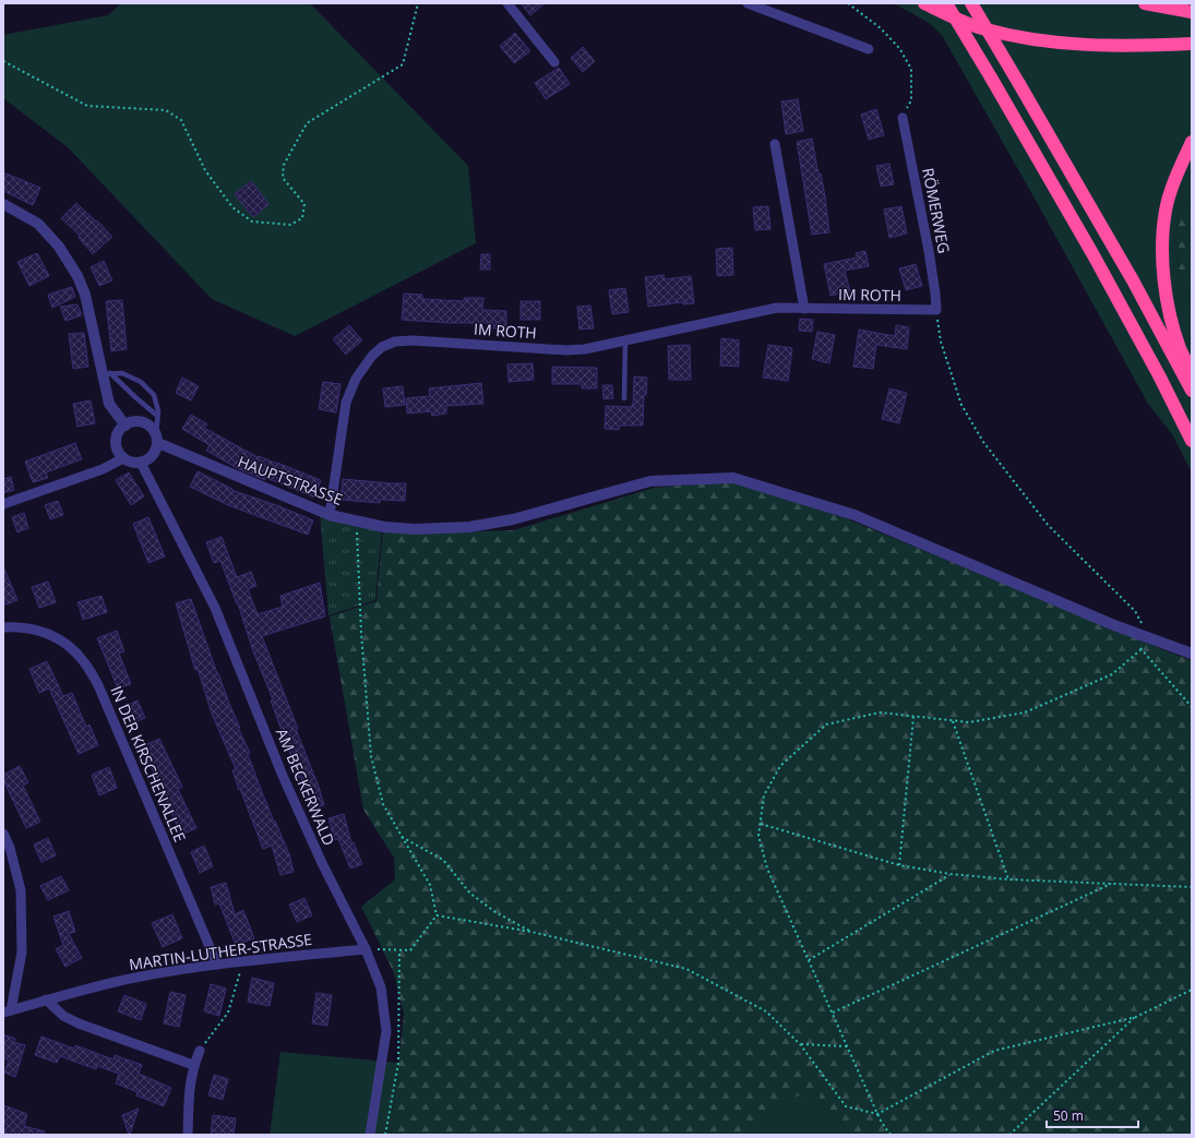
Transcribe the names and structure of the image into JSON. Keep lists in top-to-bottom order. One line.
{"streets":{"street":["RÖMERWEG","IM ROTH","HAUPTSTRASSE","IN DER KIRSCHENALLEE","AM BECKERWALD","MARTIN-LUTHER-STRASSE"]},"crossings":[["RÖMERWEG","IM ROTH"],["IM ROTH","HAUPTSTRASSE"],["HAUPTSTRASSE","AM BECKERWALD"],["IN DER KIRSCHENALLEE","MARTIN-LUTHER-STRASSE"],["AM BECKERWALD","MARTIN-LUTHER-STRASSE"]],"scale_bar":"50 m"}
